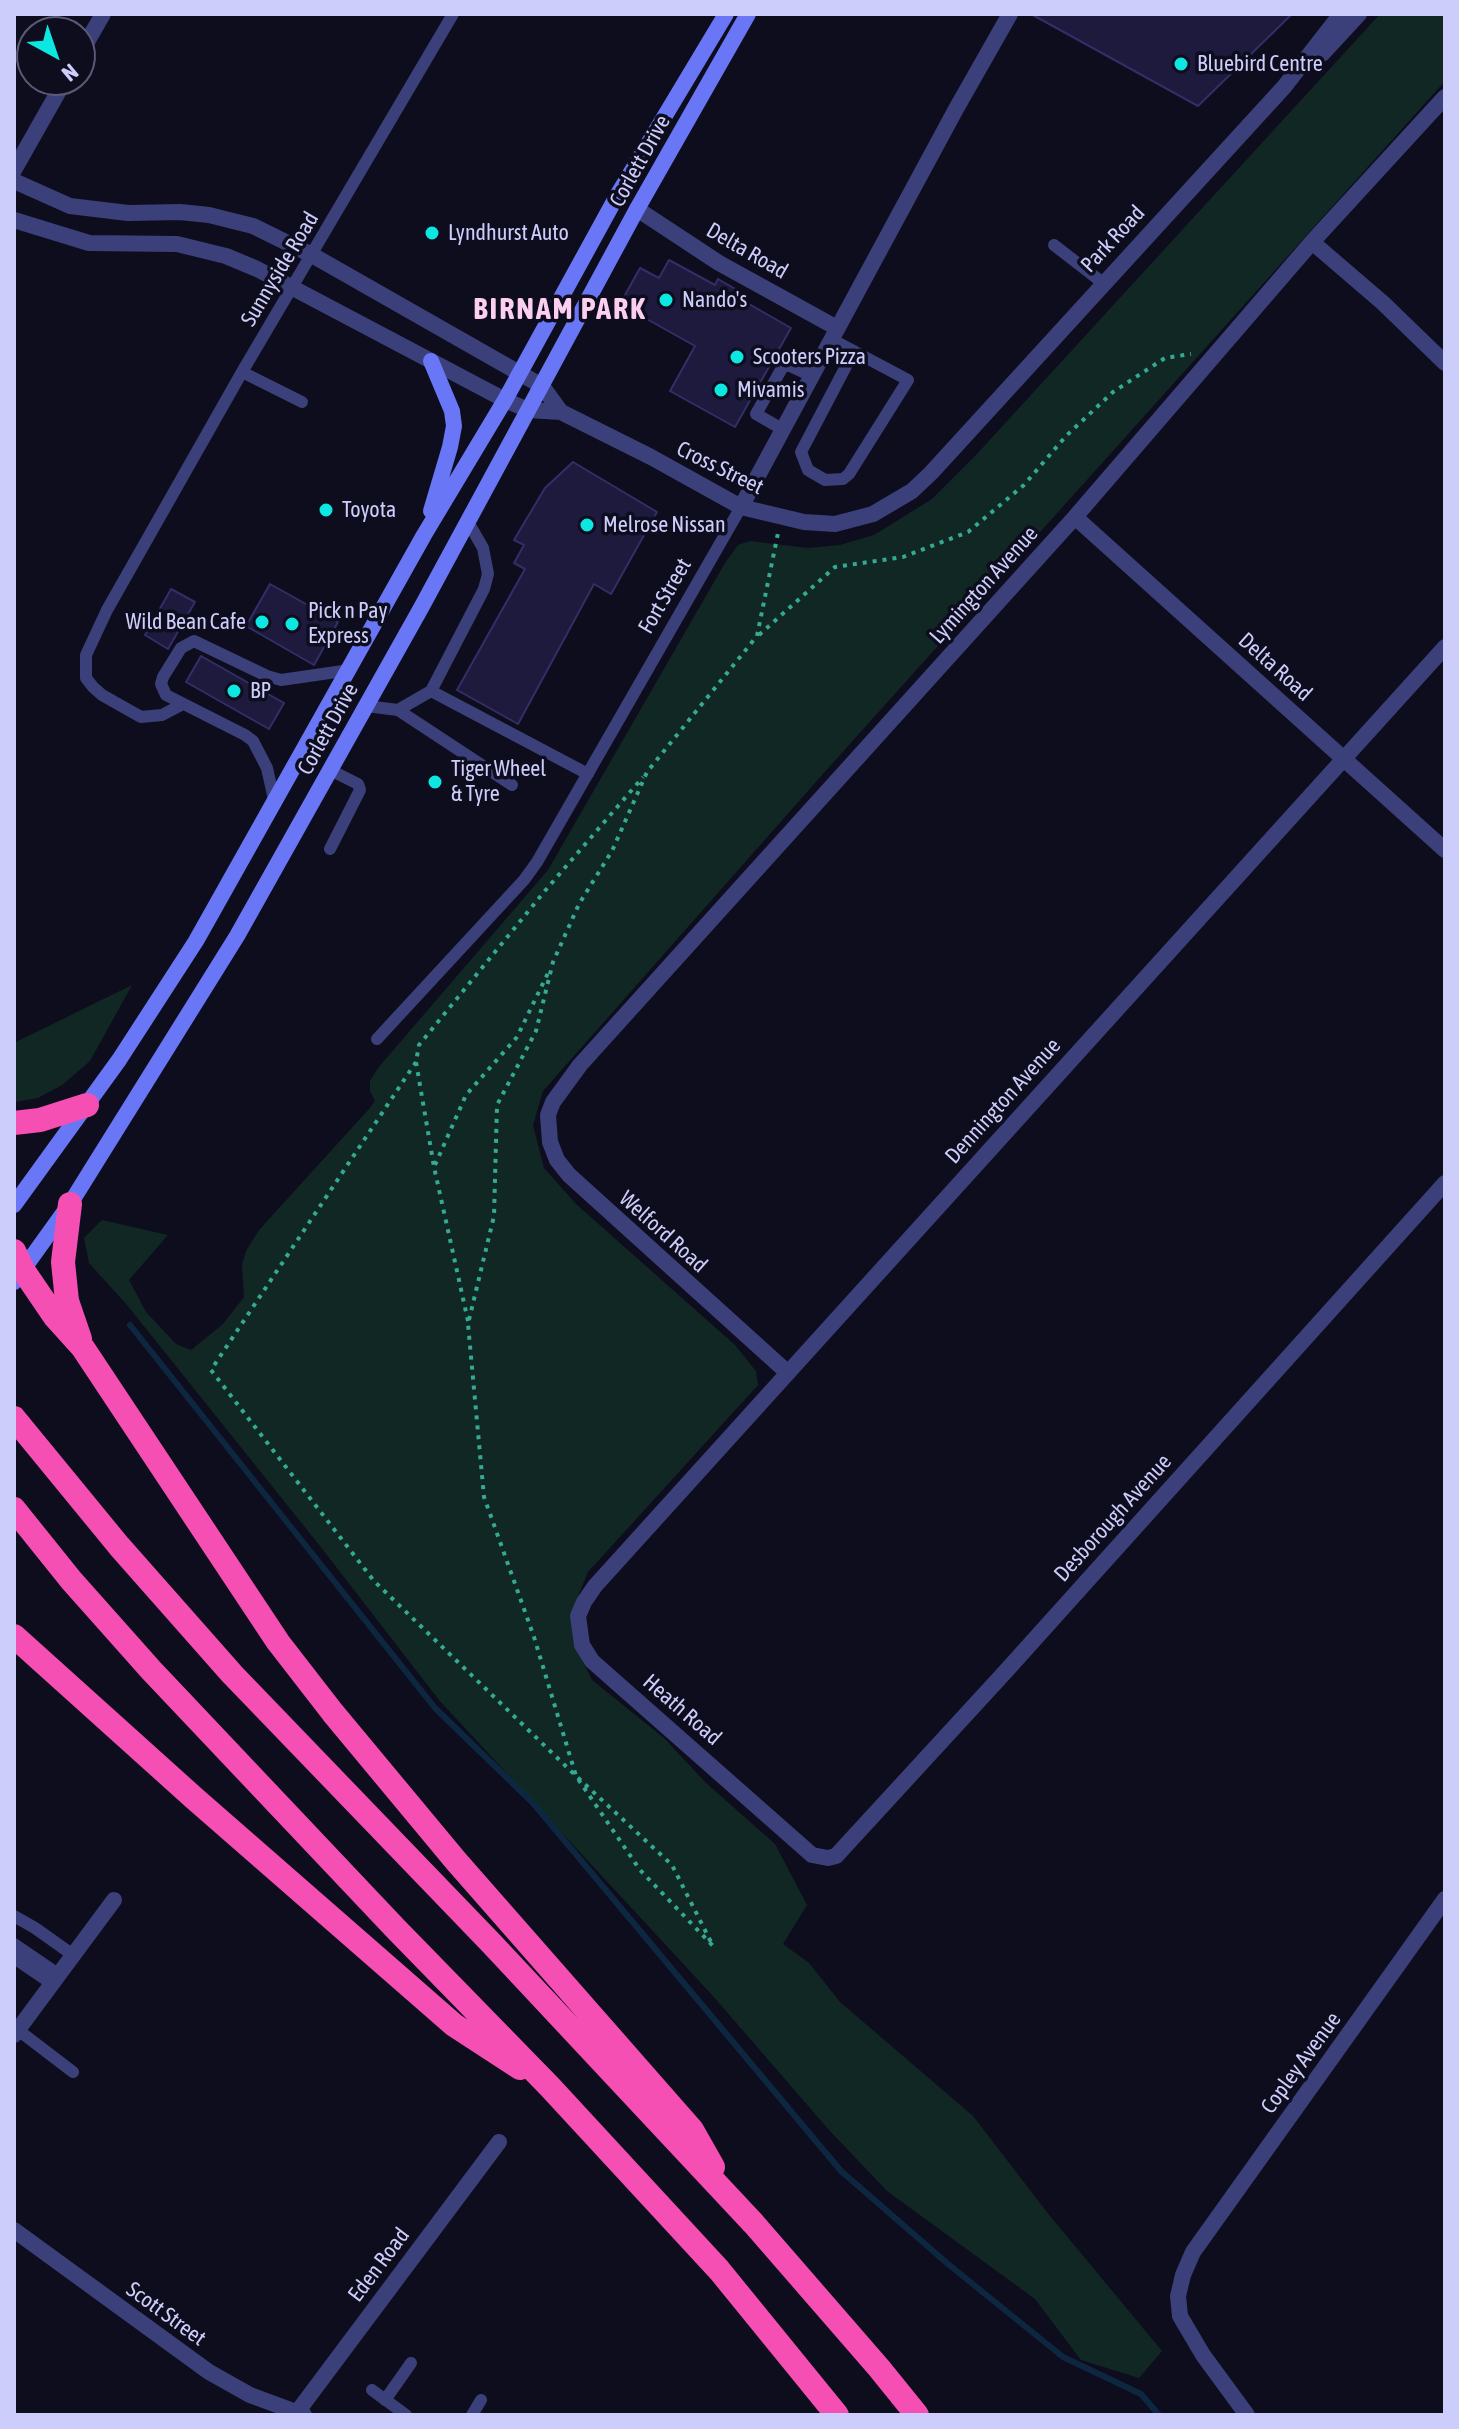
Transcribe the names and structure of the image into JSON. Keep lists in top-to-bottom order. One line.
{"streets":{"main road":["Corlett Drive"],"street":["Park Road","Delta Road","Cross Street","Lymington Avenue","Fort Street","Dennington Avenue","Welford Road","Desborough Avenue","Heath Road","Copley Avenue","Eden Road","Scott Street"],"lane":["Sunnyside Road"]},"crossings":[["Corlett Drive","Delta Road"],["Corlett Drive","Cross Street"],["Park Road","Cross Street"],["Delta Road","Lymington Avenue"],["Delta Road","Fort Street"],["Delta Road","Dennington Avenue"],["Sunnyside Road","Cross Street"],["Cross Street","Fort Street"],["Lymington Avenue","Welford Road"],["Dennington Avenue","Welford Road"],["Dennington Avenue","Heath Road"],["Desborough Avenue","Heath Road"],["Eden Road","Scott Street"]],"districts":["BIRNAM PARK"],"places":["Bluebird Centre","Lyndhurst Auto","Nando's","Scooters Pizza","Mivamis","Toyota","Melrose Nissan","Wild Bean Cafe","Pick n Pay Express","BP","Tiger Wheel & Tyre"],"north":"bottom right"}
